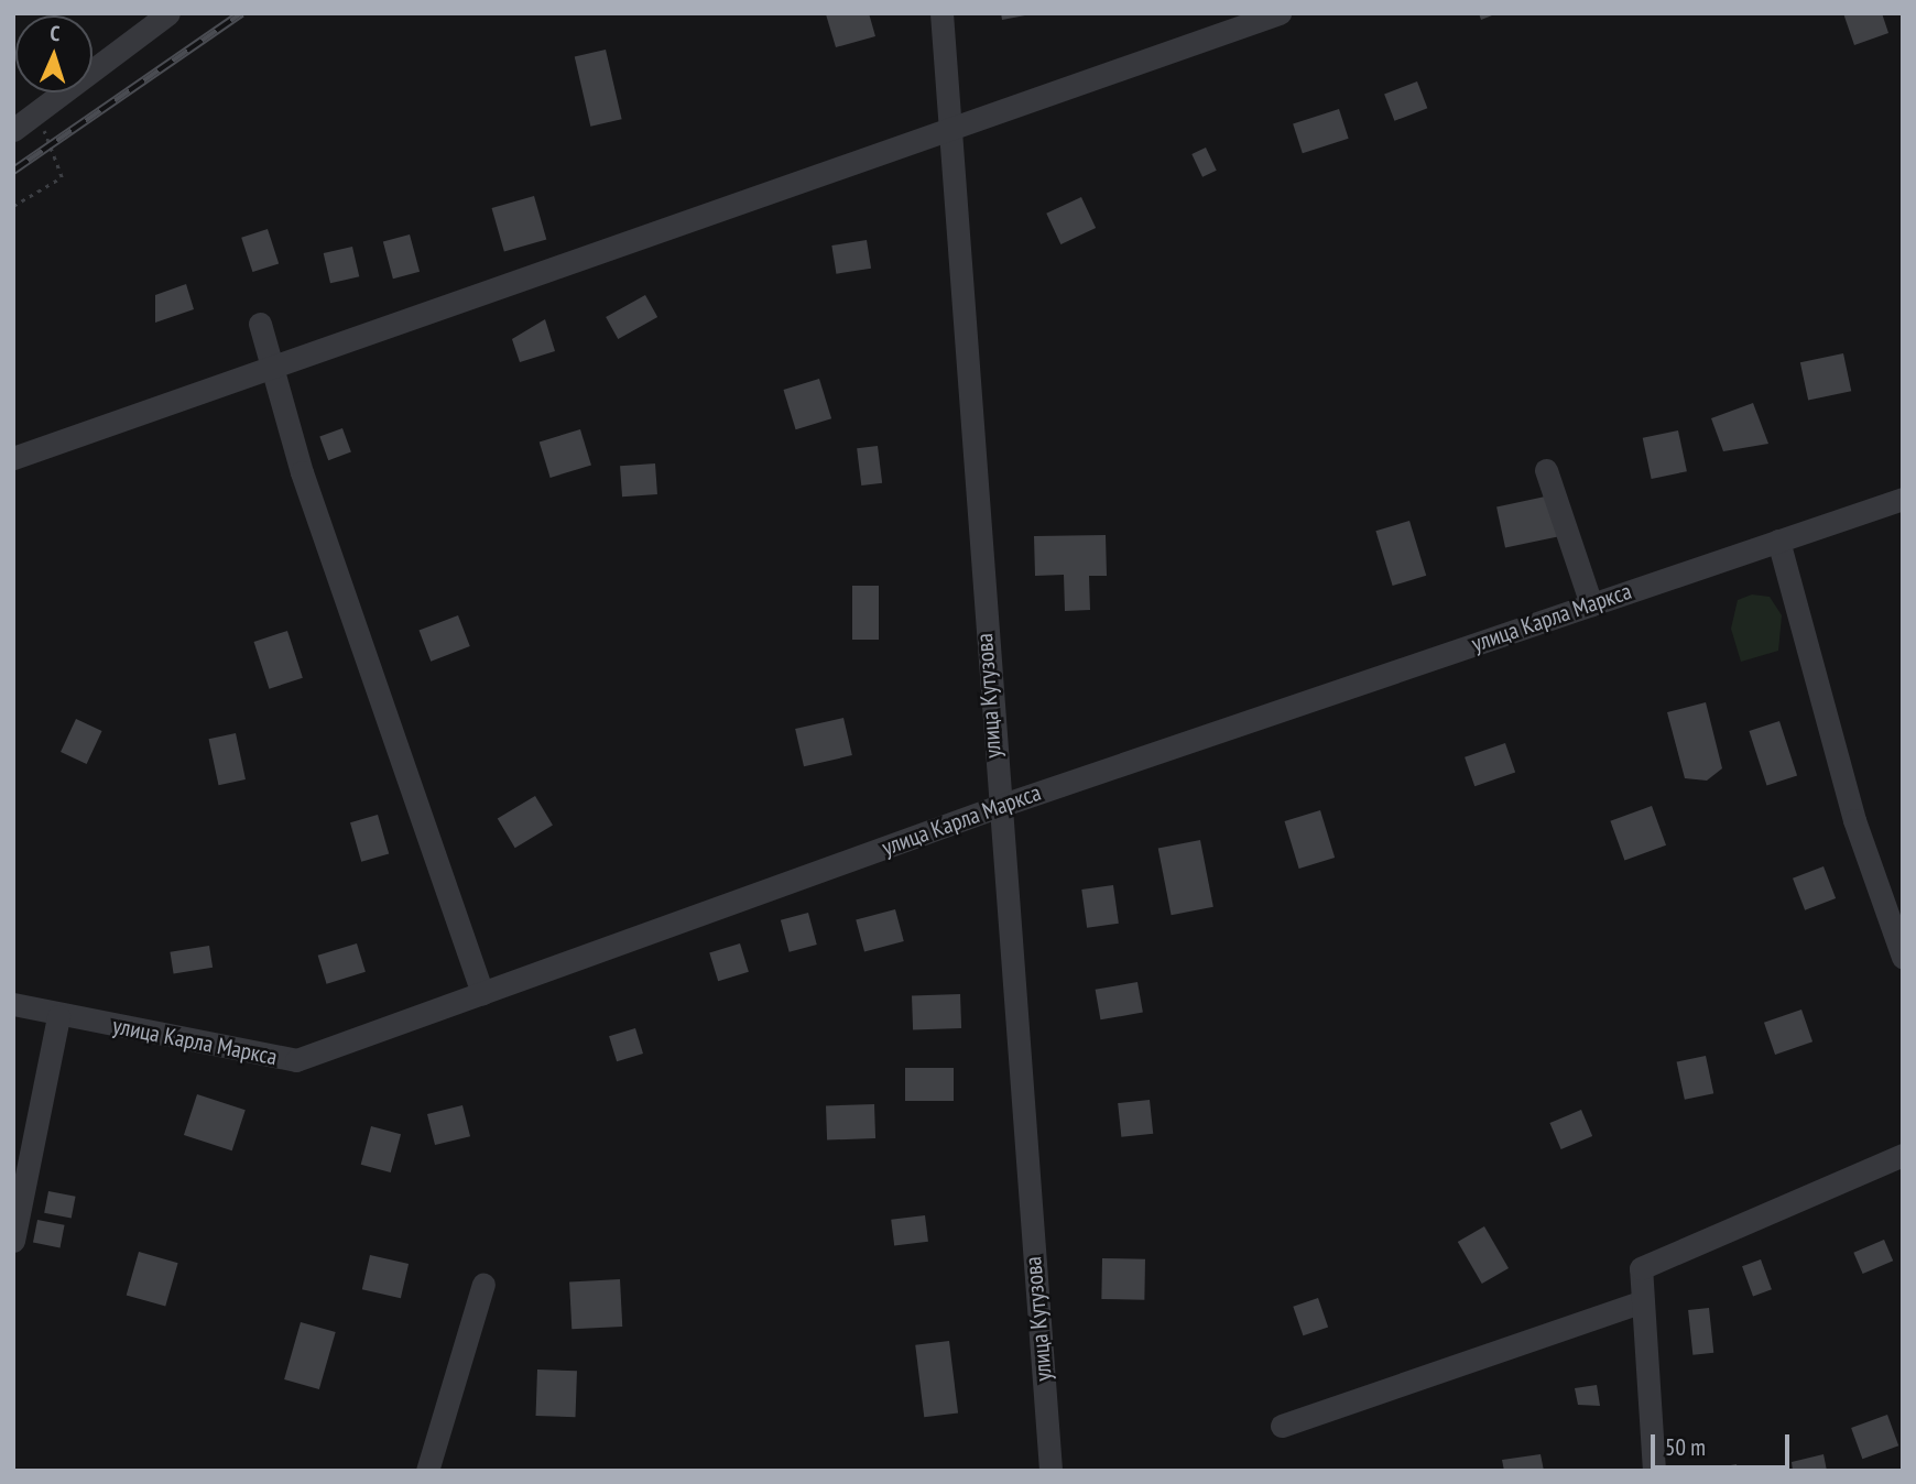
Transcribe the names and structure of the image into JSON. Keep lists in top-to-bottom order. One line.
{"streets":{"street":["улица Карла Маркса","улица Кутузова"]},"crossings":[["улица Карла Маркса","улица Кутузова"]],"scale_bar":"50 m","north":"top"}
